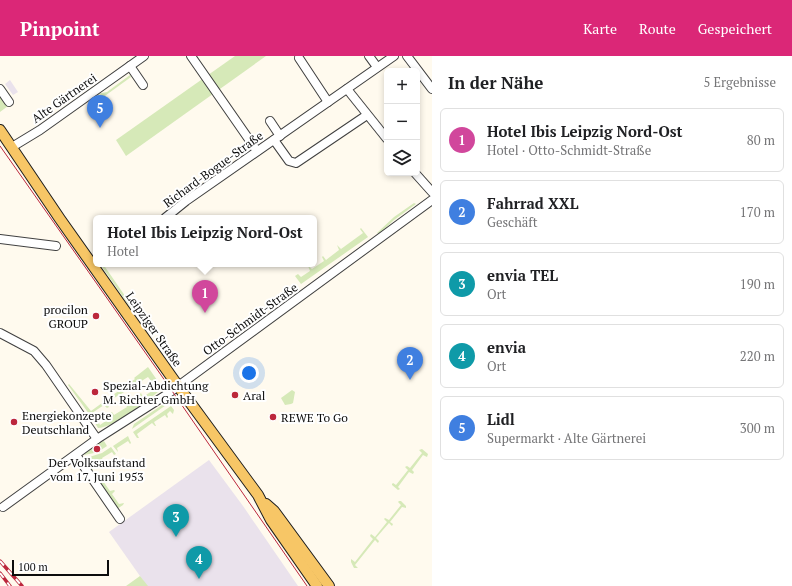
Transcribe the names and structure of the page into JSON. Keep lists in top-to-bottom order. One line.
{"streets":{"main road":["Leipziger Straße"],"street":["Alte Gärtnerei","Richard-Bogue-Straße","Otto-Schmidt-Straße"]},"crossings":[["Alte Gärtnerei","Leipziger Straße"],["Otto-Schmidt-Straße","Leipziger Straße"]],"places":["procilon GROUP","Spezial-Abdichtung M. Richter GmbH","Aral","REWE To Go","Energiekonzepte Deutschland","Der Volksaufstand vom 17. Juni 1953"],"scale_bar":"100 m","page":{"header":"Pinpoint","nav":["Karte","Route","Gespeichert"],"heading":["In der Nähe","5 Ergebnisse"],"map_buttons":["+","−"],"pins":["5","1","2","3","4"],"list":[{"mark":"1","name":"Hotel Ibis Leipzig Nord-Ost","note":"Hotel · Otto-Schmidt-Straße","value":"80 m"},{"mark":"2","name":"Fahrrad XXL","note":"Geschäft","value":"170 m"},{"mark":"3","name":"envia TEL","note":"Ort","value":"190 m"},{"mark":"4","name":"envia","note":"Ort","value":"220 m"},{"mark":"5","name":"Lidl","note":"Supermarkt · Alte Gärtnerei","value":"300 m"}],"popup":["Hotel Ibis Leipzig Nord-Ost","Hotel"],"scale":"100 m"}}
